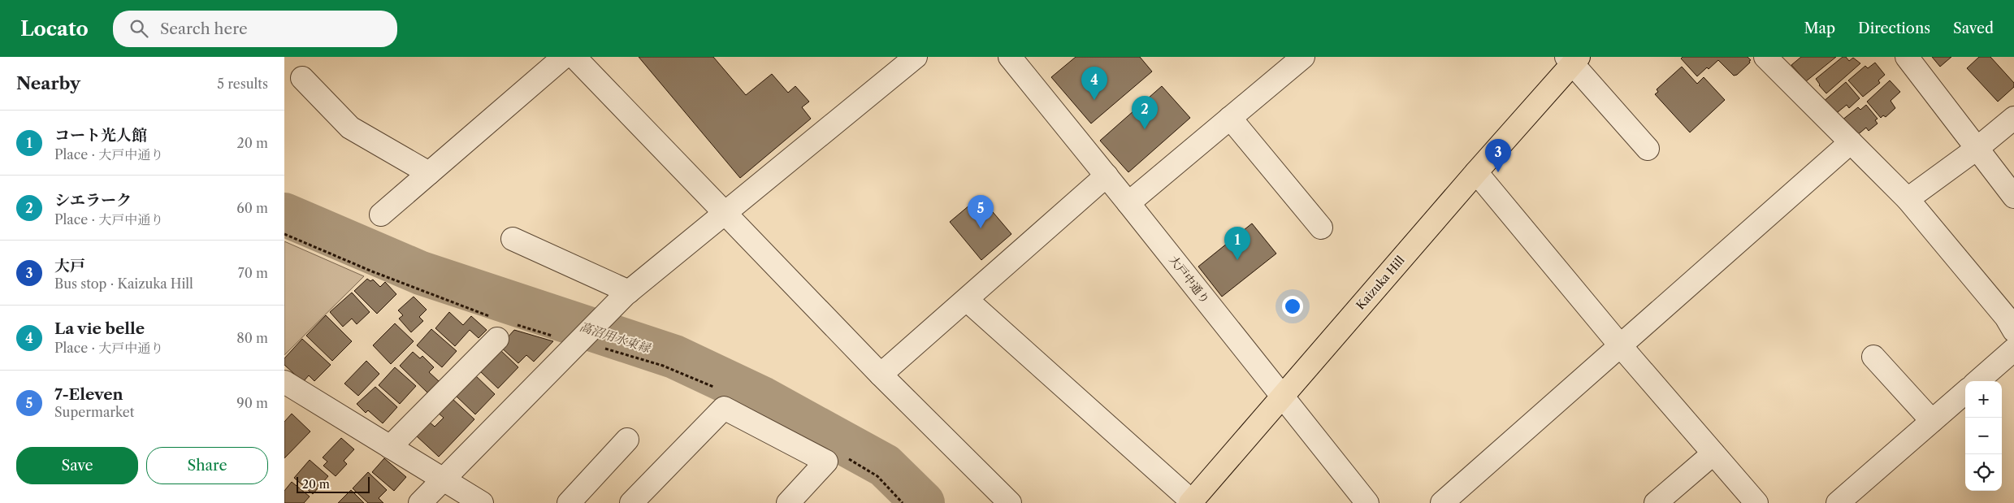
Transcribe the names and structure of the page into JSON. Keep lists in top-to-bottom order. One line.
{"streets":{"main road":["Kaizuka Hill"],"street":["大戸中通り"]},"crossings":[["大戸中通り","Kaizuka Hill"]],"water":["高沼用水東縁"],"scale_bar":"20 m","page":{"header":"Locato","search":"Search here","nav":["Map","Directions","Saved"],"heading":["Nearby","5 results"],"pins":["4","2","3","5","1"],"list":[{"mark":"1","name":"コート光人館","note":"Place · 大戸中通り","value":"20 m"},{"mark":"2","name":"シエラーク","note":"Place · 大戸中通り","value":"60 m"},{"mark":"3","name":"大戸","note":"Bus stop · Kaizuka Hill","value":"70 m"},{"mark":"4","name":"La vie belle","note":"Place · 大戸中通り","value":"80 m"},{"mark":"5","name":"7-Eleven","note":"Supermarket","value":"90 m"}],"map_buttons":["+","−"],"buttons":["Save","Share"],"scale":"20 m"}}
